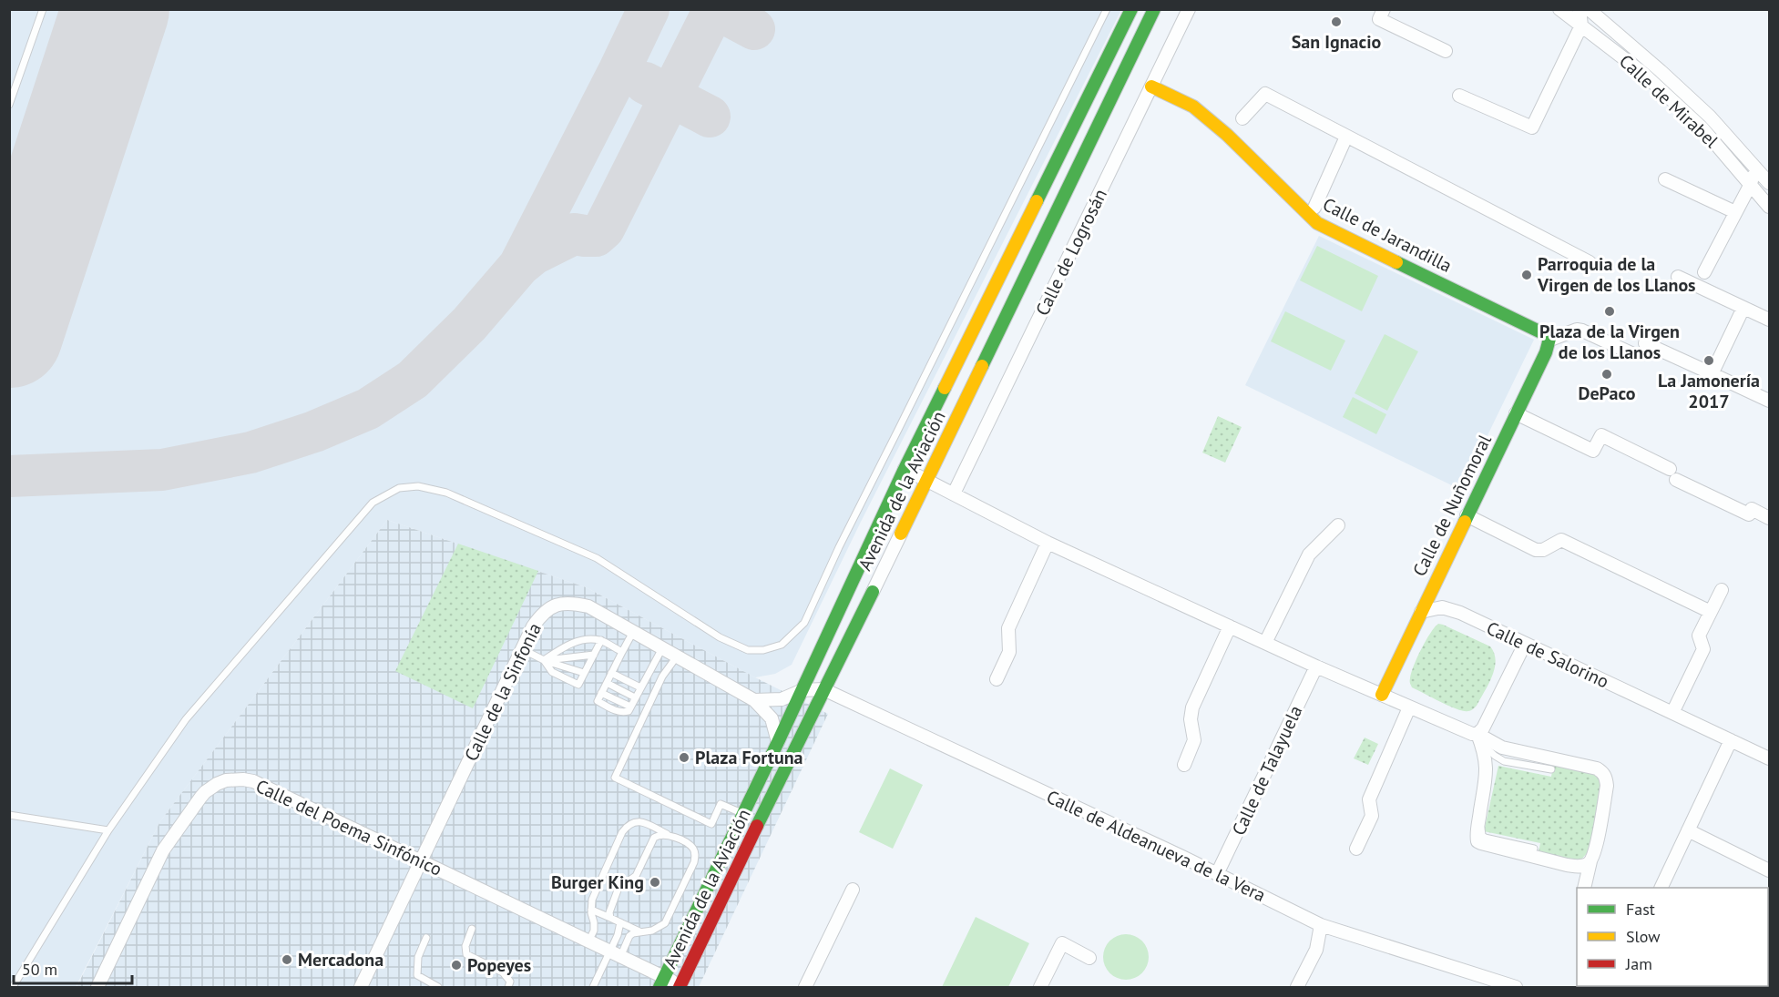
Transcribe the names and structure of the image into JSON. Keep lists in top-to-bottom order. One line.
{"streets":{"main road":["Calle de Jarandilla","Avenida de la Aviación","Calle de Nuñomoral"],"street":["Calle de Mirabel","Calle de Logrosán","Calle de Salorino","Calle de la Sinfonía","Calle de Talayuela","Calle del Poema Sinfónico","Calle de Aldeanueva de la Vera"]},"crossings":[["Calle de Jarandilla","Calle de Logrosán"],["Calle de Jarandilla","Calle de Nuñomoral"],["Avenida de la Aviación","Calle de la Sinfonía"],["Avenida de la Aviación","Calle del Poema Sinfónico"],["Avenida de la Aviación","Calle de Aldeanueva de la Vera"],["Calle de Nuñomoral","Calle de Salorino"],["Calle de la Sinfonía","Calle del Poema Sinfónico"],["Calle de la Sinfonía","Calle de Aldeanueva de la Vera"],["Calle de Talayuela","Calle de Aldeanueva de la Vera"]],"places":["San Ignacio","Parroquia de la Virgen de los Llanos","Plaza de la Virgen de los Llanos","La Jamonería 2017","DePaco","Plaza Fortuna","Burger King","Mercadona","Popeyes"],"legend":["Fast","Slow","Jam"],"scale_bar":"50 m"}
